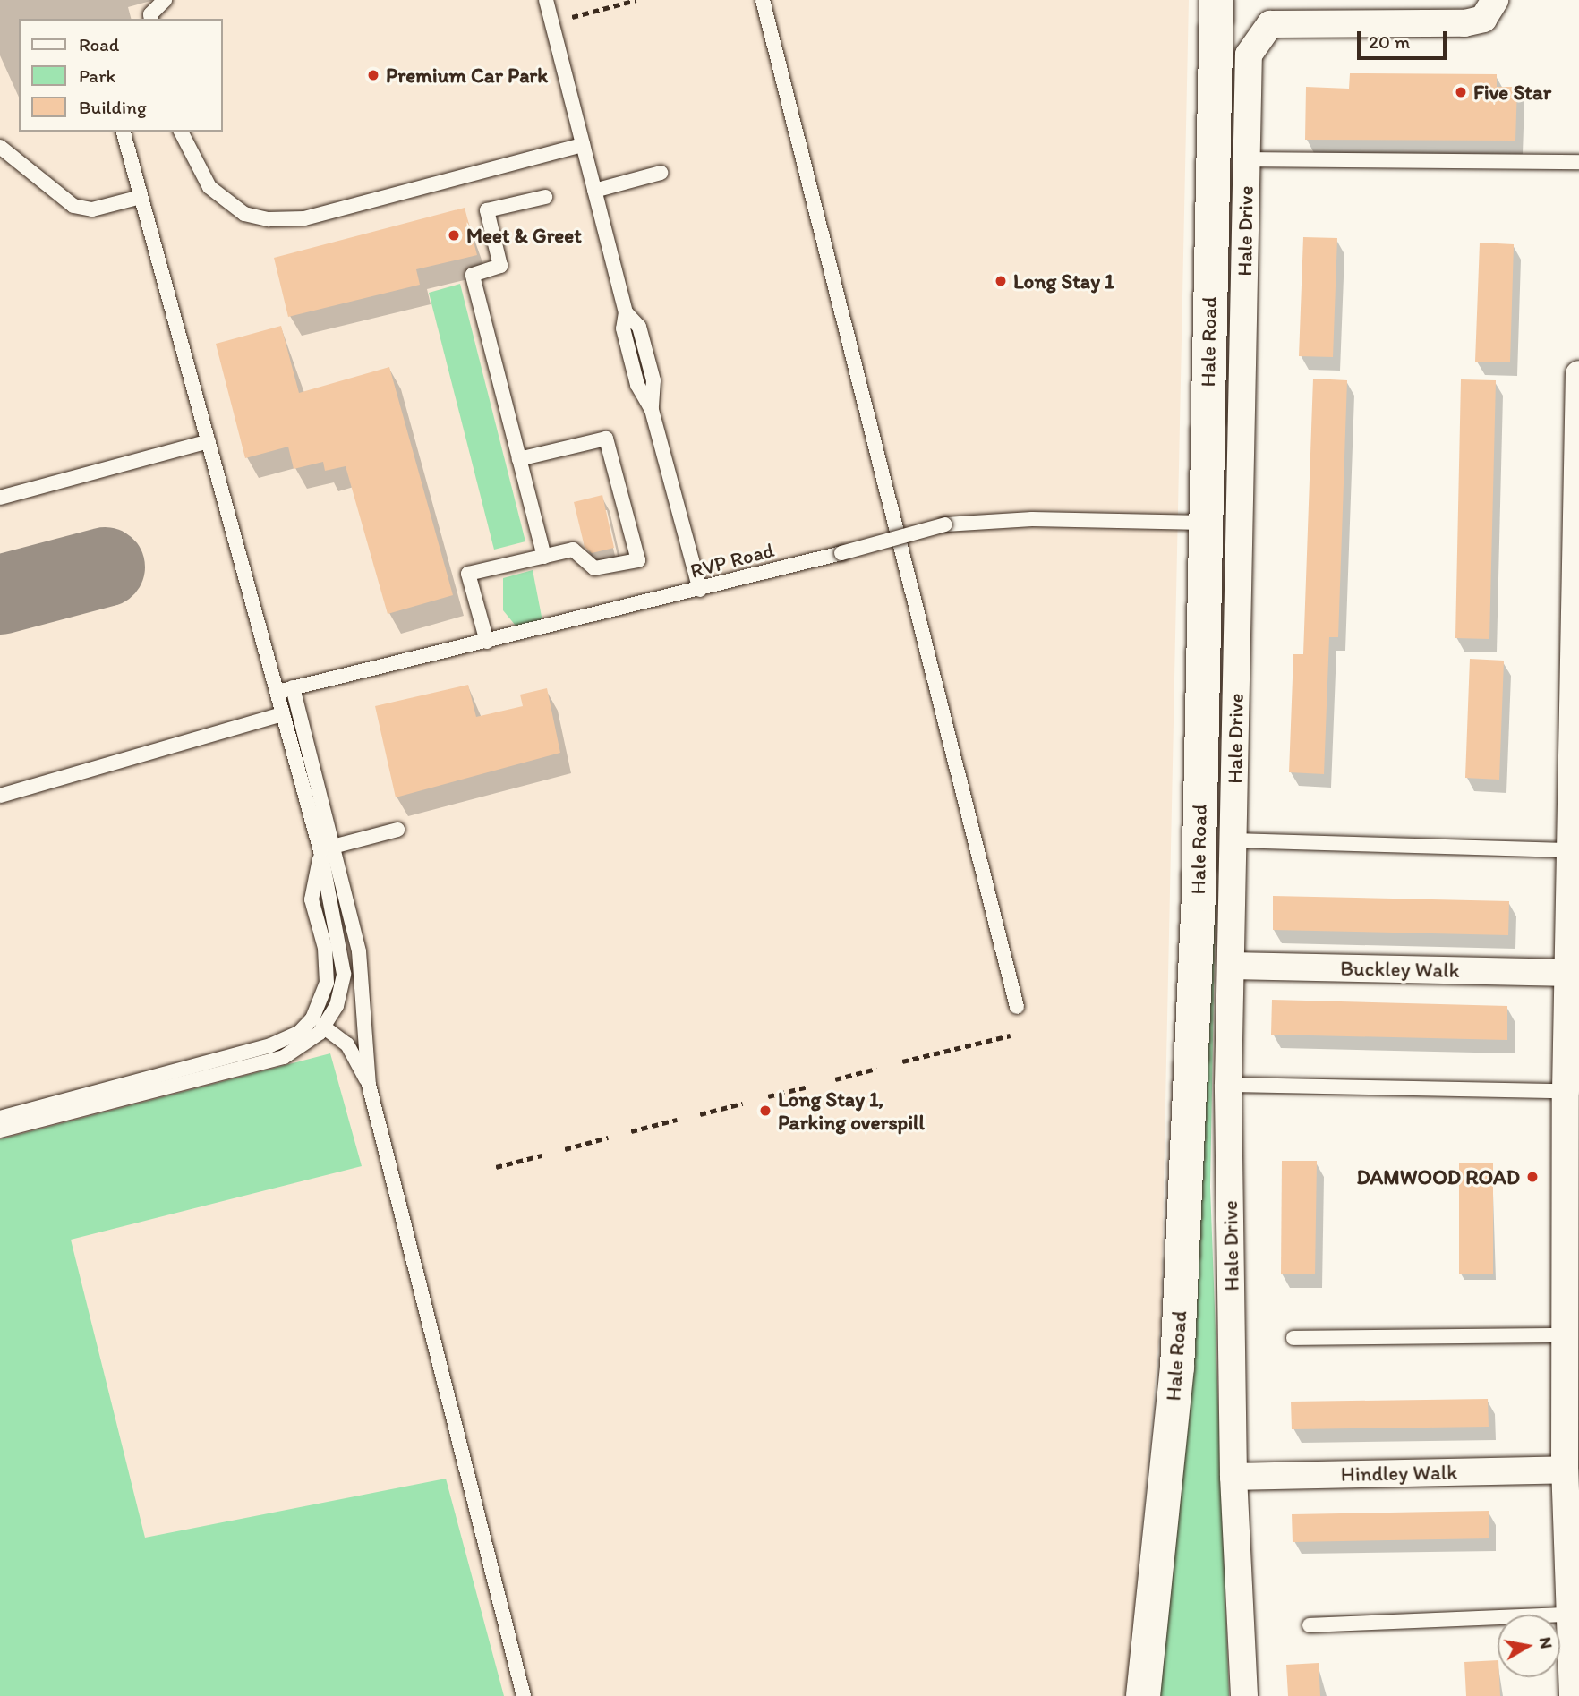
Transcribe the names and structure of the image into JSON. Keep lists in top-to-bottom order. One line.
{"streets":{"street":["Hale Drive","Hale Road","Buckley Walk","Hindley Walk"],"lane":["RVP Road"]},"crossings":[["Hale Drive","Buckley Walk"],["Hale Drive","Hindley Walk"],["Hale Road","RVP Road"]],"places":["Premium Car Park","Five Star","Meet & Greet","Long Stay 1","Long Stay 1, Parking overspill","DAMWOOD ROAD"],"legend":["Road","Park","Building"],"scale_bar":"20 m","north":"right"}
